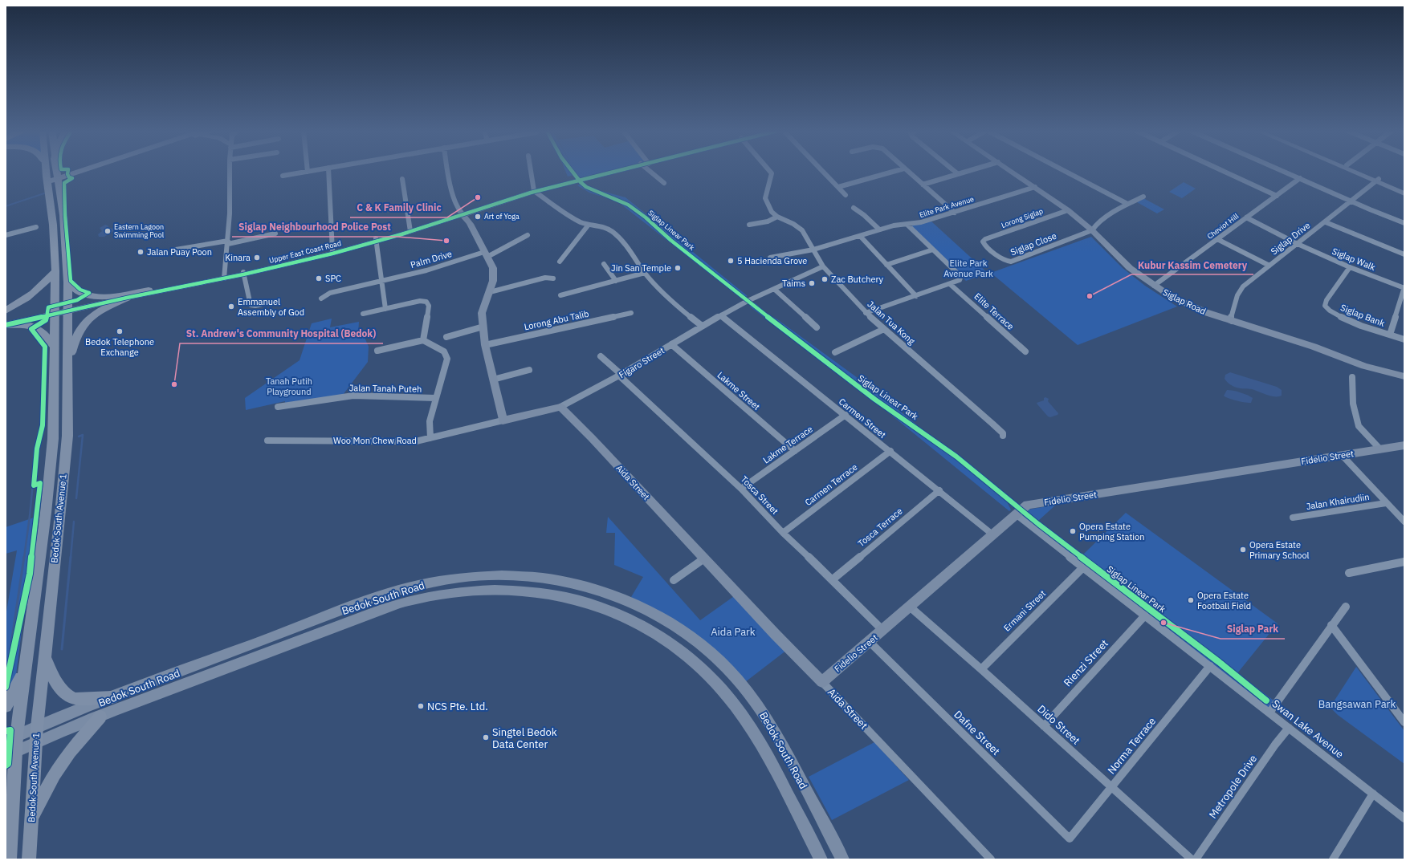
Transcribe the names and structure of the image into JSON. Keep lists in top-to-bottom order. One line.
{"streets":{"main road":["Upper East Coast Road","Siglap Road","Figaro Street","Fidelio Street","Aida Street","Bedok South Avenue 1","Bedok South Road"],"street":["Elite Park Avenue","Lorong Siglap","Cheviot Hill","Siglap Drive","Siglap Close","Palm Drive","Siglap Walk","Elite Terrace","Siglap Bank","Lorong Abu Talib","Jalan Tua Kong","Jalan Tanah Puteh","Lakme Street","Carmen Street","Woo Mon Chew Road","Lakme Terrace","Carmen Terrace","Tosca Street","Jalan Khairudiin","Tosca Terrace","Ermani Street","Rienzi Street","Dido Street","Swan Lake Avenue","Dafne Street","Norma Terrace","Metropole Drive"],"cycle path":["Siglap Linear Park"]},"crossings":[["Elite Park Avenue","Siglap Road"],["Elite Park Avenue","Jalan Tua Kong"],["Lorong Siglap","Siglap Close"],["Lorong Siglap","Siglap Road"],["Cheviot Hill","Siglap Walk"],["Cheviot Hill","Siglap Road"],["Siglap Drive","Siglap Walk"],["Siglap Drive","Siglap Road"],["Siglap Close","Siglap Road"],["Upper East Coast Road","Bedok South Avenue 1"],["Siglap Walk","Siglap Bank"],["Jalan Tua Kong","Figaro Street"],["Figaro Street","Lakme Street"],["Figaro Street","Carmen Street"],["Figaro Street","Woo Mon Chew Road"],["Figaro Street","Aida Street"],["Figaro Street","Tosca Street"],["Lakme Street","Lakme Terrace"],["Carmen Street","Lakme Terrace"],["Carmen Street","Fidelio Street"],["Carmen Street","Carmen Terrace"],["Carmen Street","Tosca Terrace"],["Lakme Terrace","Tosca Street"],["Fidelio Street","Aida Street"],["Fidelio Street","Tosca Street"],["Fidelio Street","Dido Street"],["Fidelio Street","Swan Lake Avenue"],["Fidelio Street","Dafne Street"],["Carmen Terrace","Tosca Street"],["Tosca Street","Tosca Terrace"],["Bedok South Avenue 1","Bedok South Road"],["Ermani Street","Dido Street"],["Ermani Street","Swan Lake Avenue"],["Rienzi Street","Dido Street"],["Rienzi Street","Swan Lake Avenue"],["Dido Street","Norma Terrace"],["Swan Lake Avenue","Norma Terrace"],["Swan Lake Avenue","Metropole Drive"],["Dafne Street","Norma Terrace"]],"parks":["Elite Park Avenue Park","Tanah Putih Playground","Aida Park","Bangsawan Park"],"places":["C & K Family Clinic","Art of Yoga","Eastern Lagoon Swimming Pool","Siglap Neighbourhood Police Post","Jalan Puay Poon","Kinara","5 Hacienda Grove","Jin San Temple","SPC","Zac Butchery","Taims","Kubur Kassim Cemetery","Emmanuel Assembly of God","Bedok Telephone Exchange","St. Andrew's Community Hospital (Bedok)","Opera Estate Pumping Station","Opera Estate Primary School","Opera Estate Football Field","Siglap Park","NCS Pte. Ltd.","Singtel Bedok Data Center"]}
